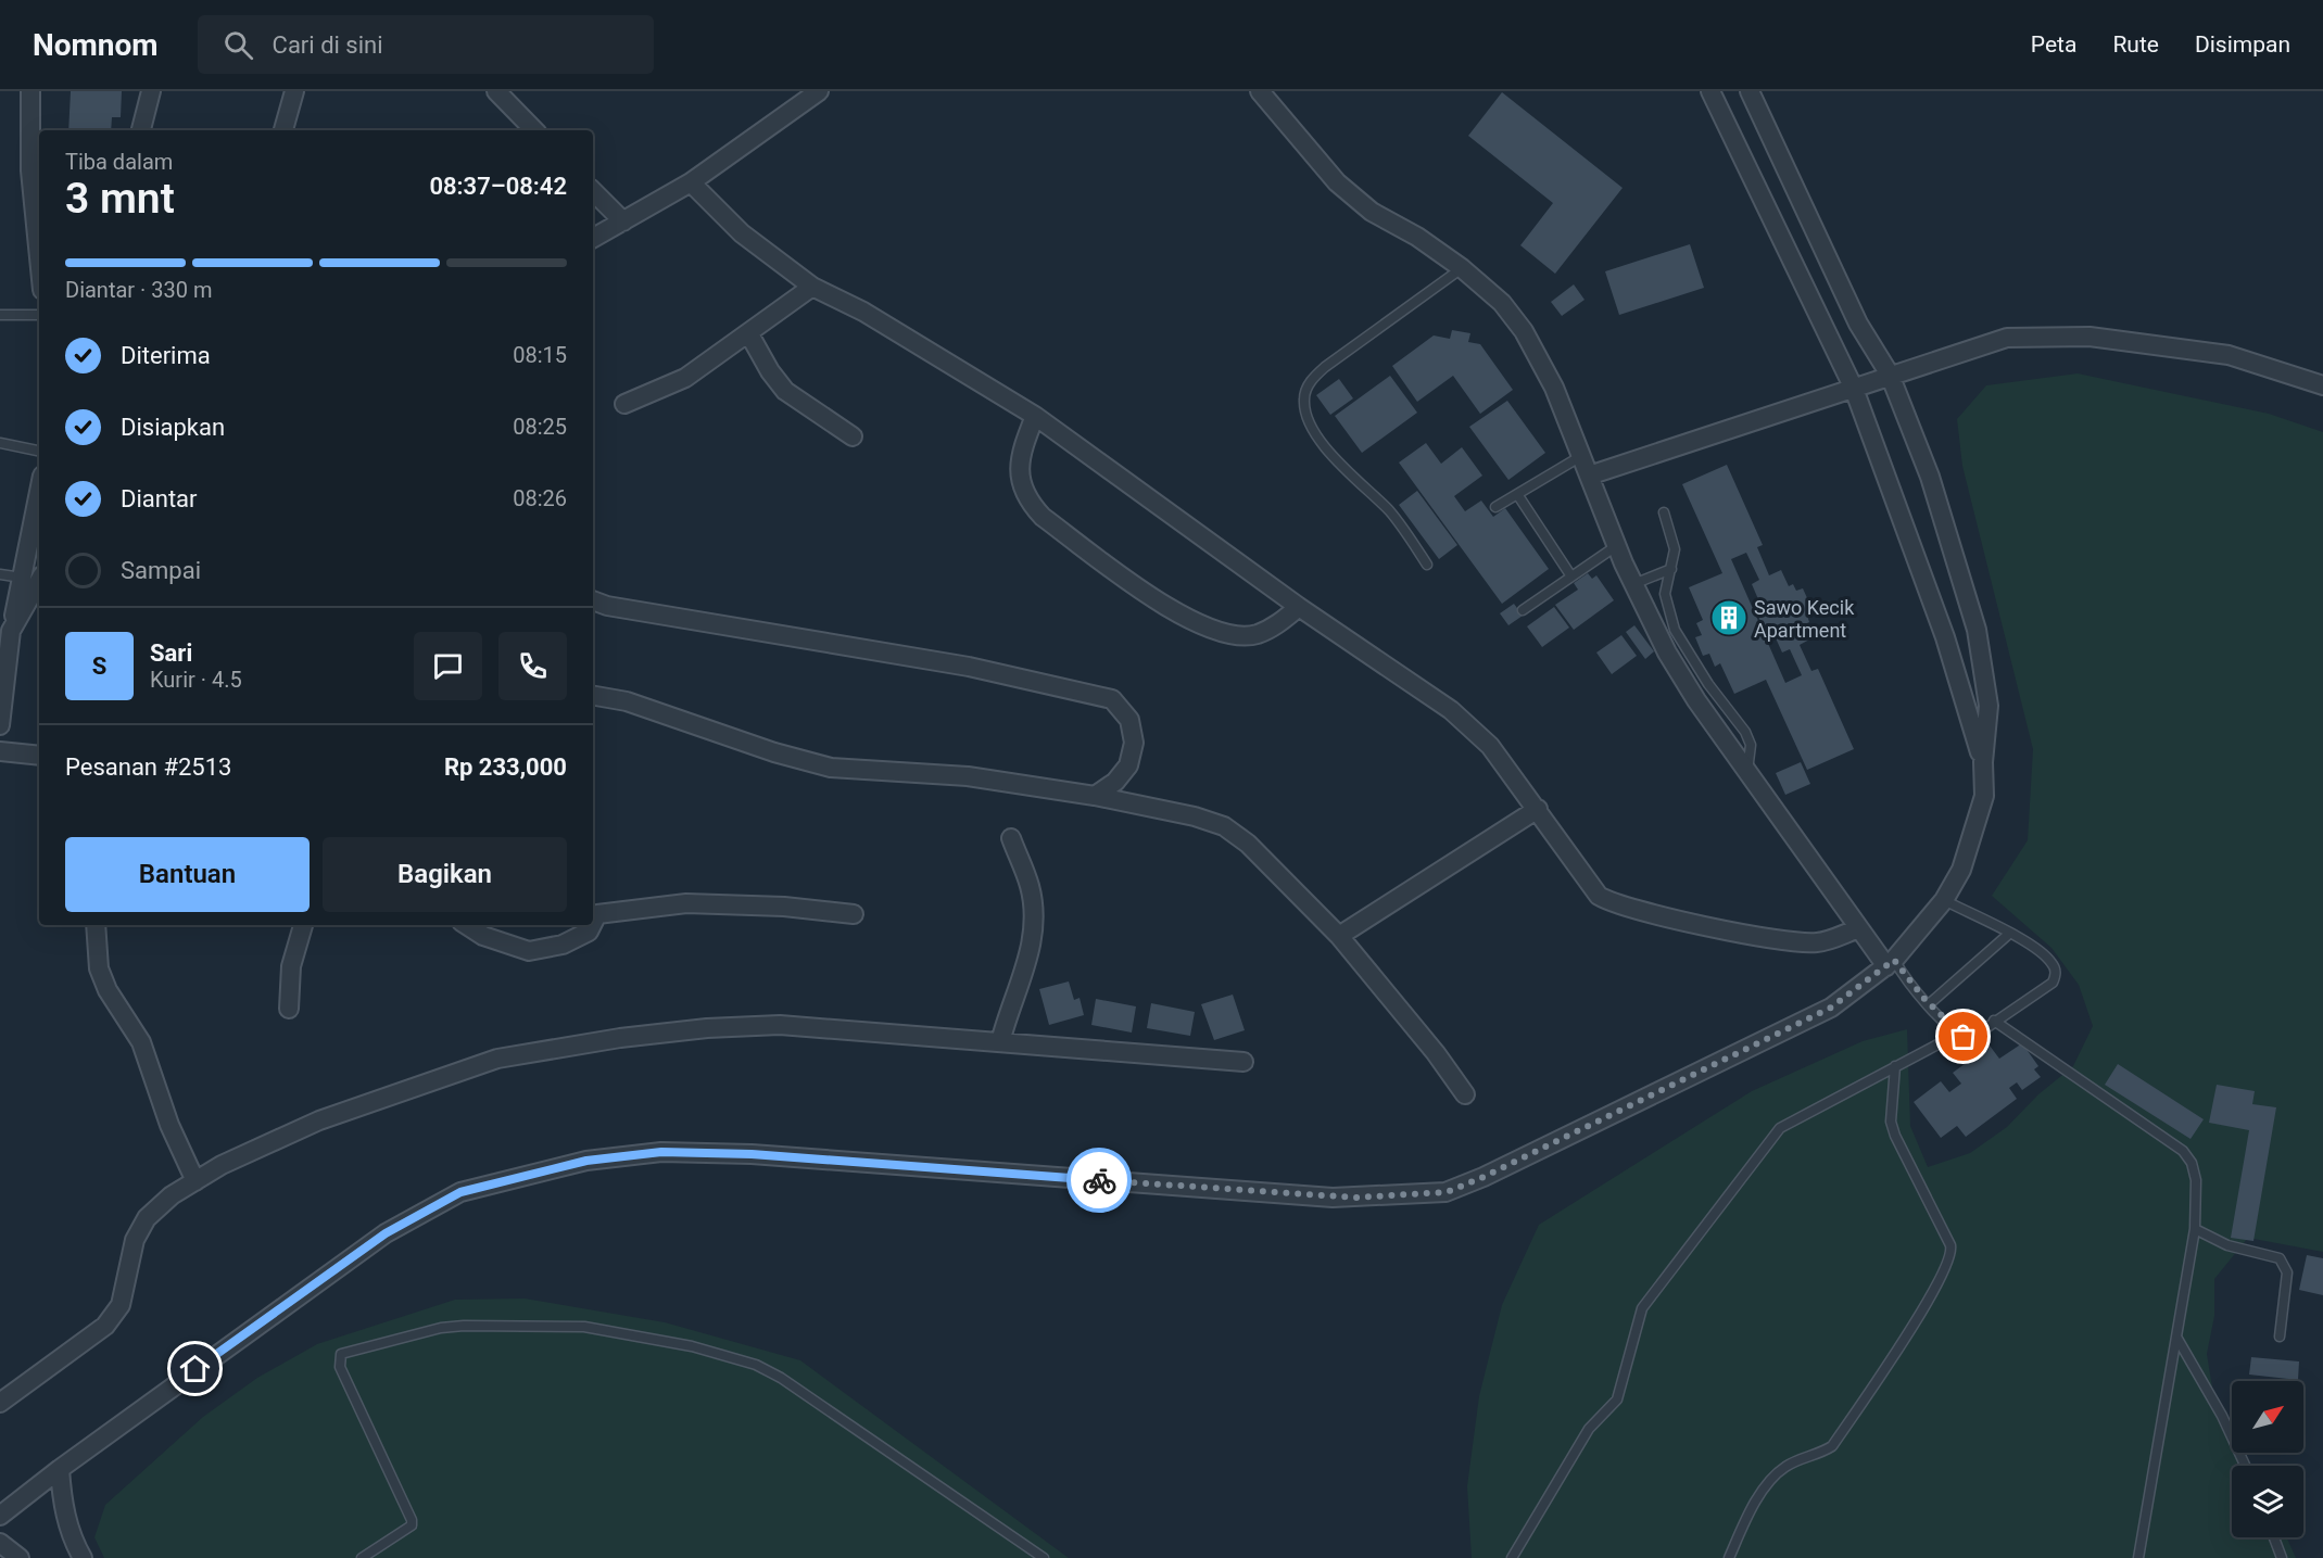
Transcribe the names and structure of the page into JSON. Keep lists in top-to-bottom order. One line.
{"places":{"building":["Sawo Kecik Apartment"]},"north":"top right","page":{"header":"Nomnom","search":"Cari di sini","nav":["Peta","Rute","Disimpan"],"heading":["3 mnt","Tiba dalam","08:37–08:42"],"panel":["Sari","Kurir · 4.5","Pesanan #2513","Rp 233,000"],"bar":"Diantar · 330 m","list":[["Diterima","08:15"],["Disiapkan","08:25"],["Diantar","08:26"],"Sampai"],"round":"S","buttons":["Bantuan","Bagikan"]}}
